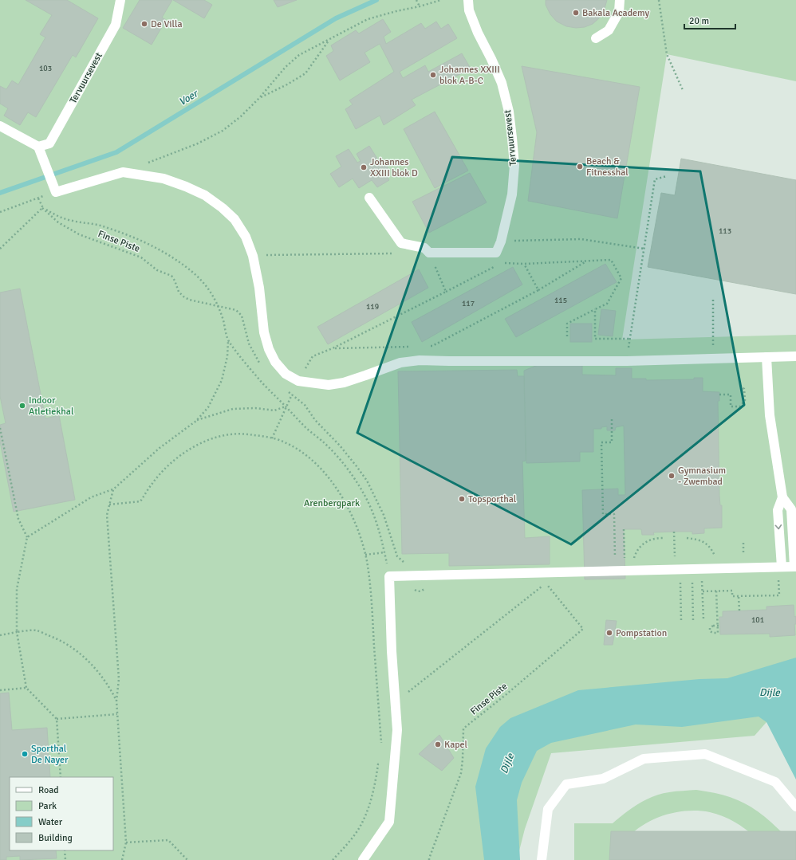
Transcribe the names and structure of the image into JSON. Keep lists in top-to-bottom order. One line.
{"streets":{"street":["Tervuursevest"],"path":["Finse Piste"]},"water":["Voer","Dijle"],"parks":["Arenbergpark"],"places":["Bakala Academy","De Villa","Johannes XXIII blok A-B-C","Beach & Fitnesshal","Johannes XXIII blok D","Indoor Atletiekhal","Gymnasium - Zwembad","Topsporthal","Pompstation","Kapel","Sporthal De Nayer"],"house_numbers":["103","113","115","117","119","101"],"legend":["Road","Park","Water","Building"],"scale_bar":"20 m"}
